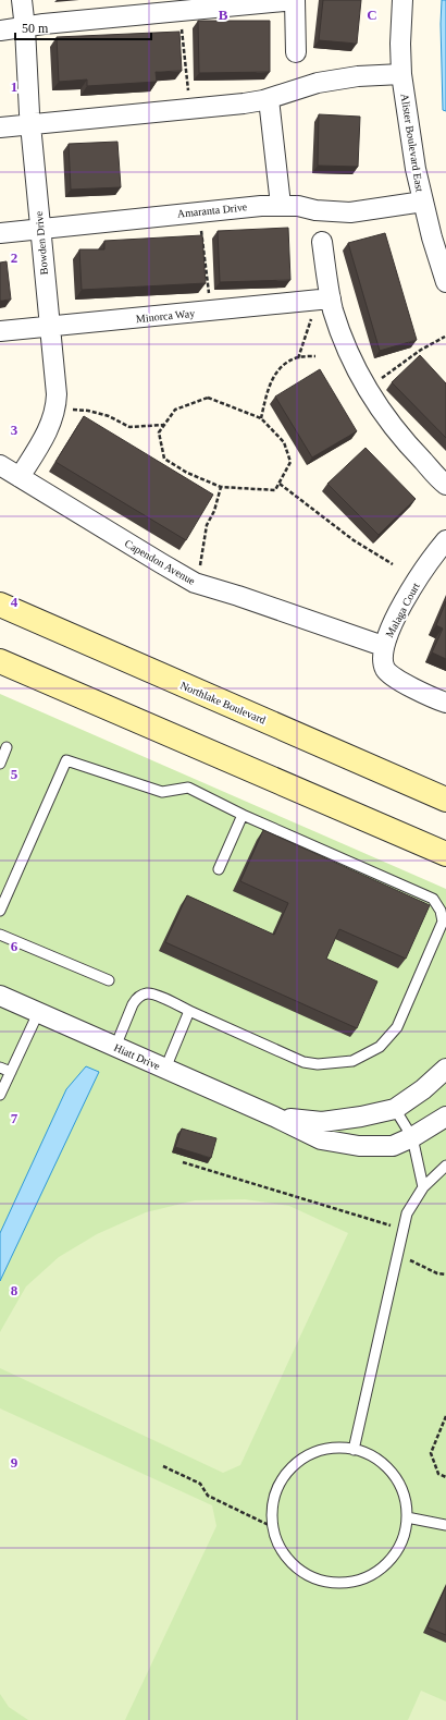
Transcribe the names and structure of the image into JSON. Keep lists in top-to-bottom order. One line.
{"streets":{"main road":["Northlake Boulevard"],"street":["Alister Boulevard East","Amaranta Drive","Bowden Drive","Minorca Way","Capendon Avenue","Malaga Court","Hiatt Drive"]},"crossings":[["Alister Boulevard East","Amaranta Drive"],["Amaranta Drive","Bowden Drive"],["Bowden Drive","Minorca Way"],["Bowden Drive","Capendon Avenue"],["Capendon Avenue","Malaga Court"]],"scale_bar":"50 m","grid":{"columns":["B","C"],"rows":["1","2","3","4","5","6","7","8","9"]}}
